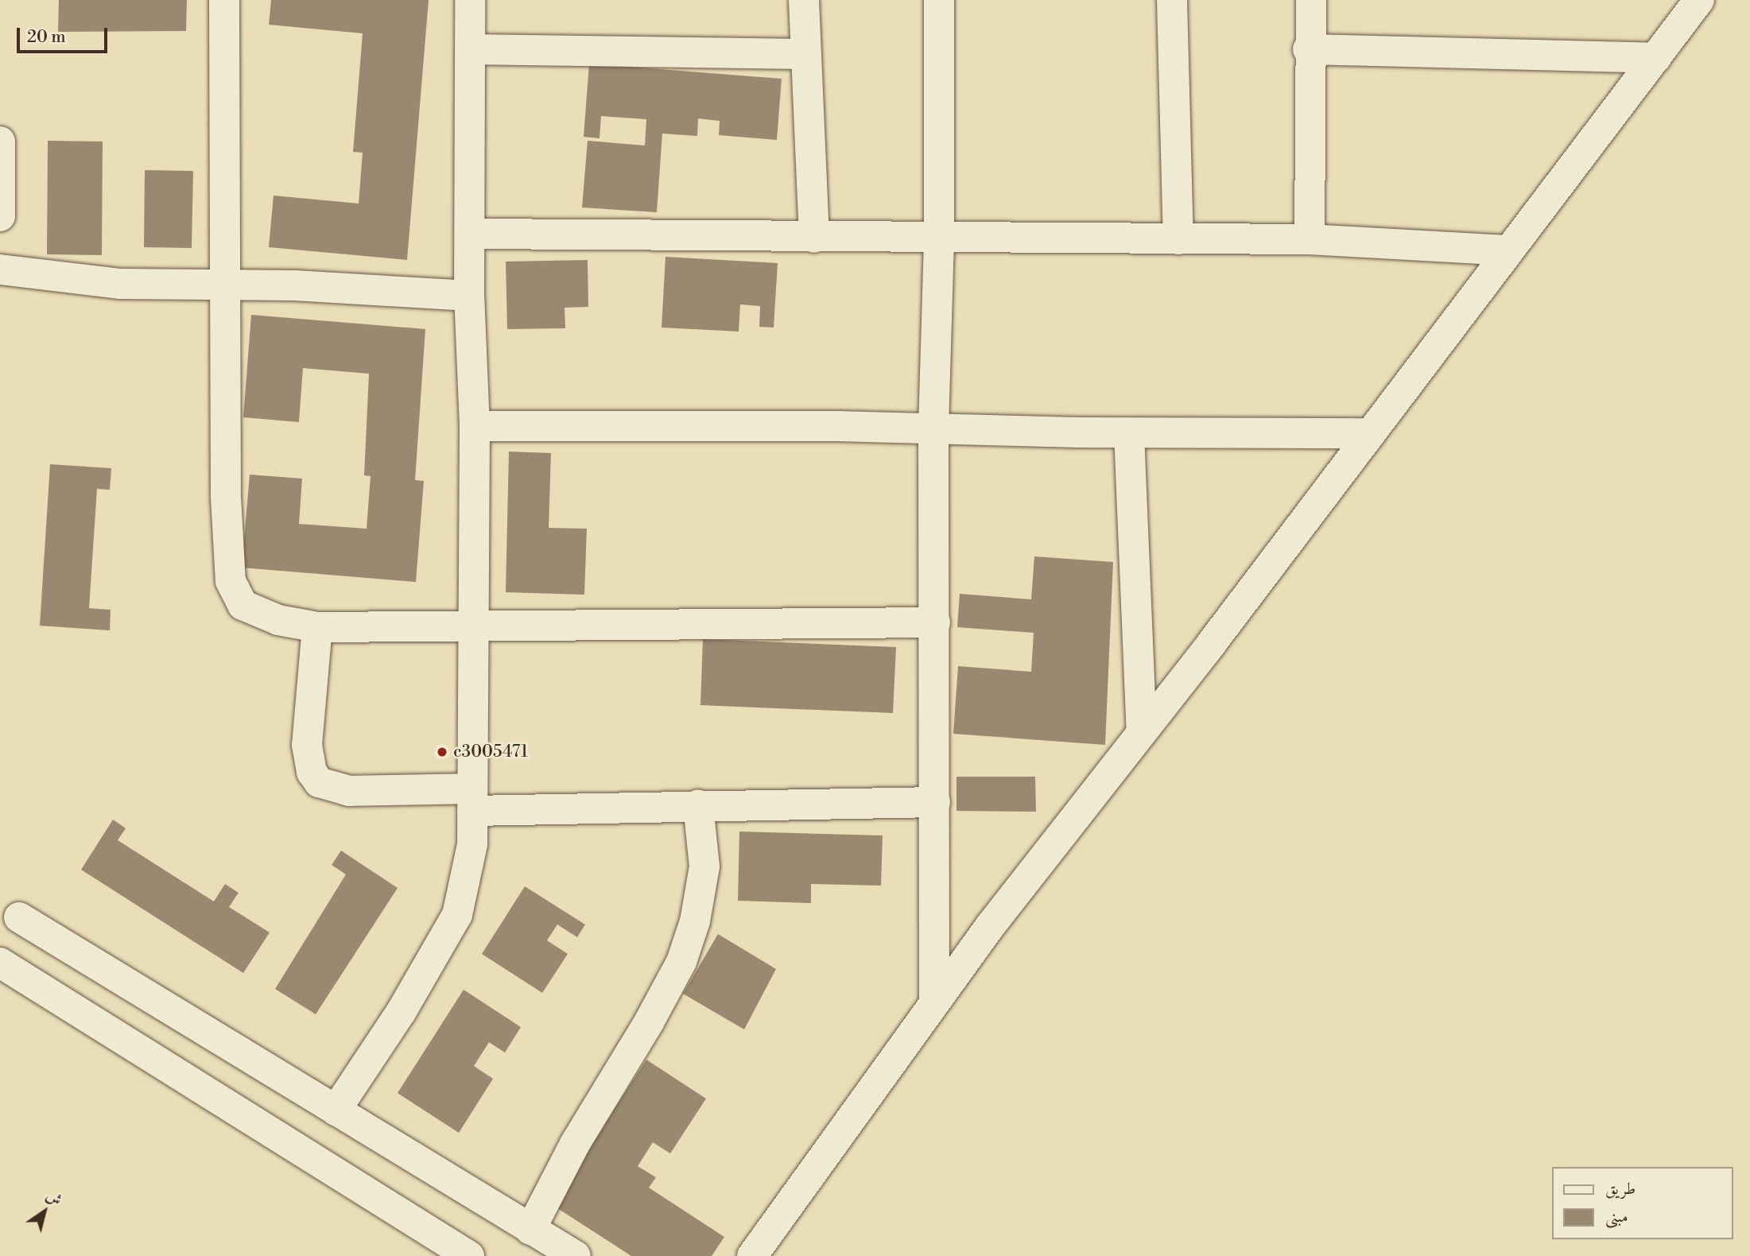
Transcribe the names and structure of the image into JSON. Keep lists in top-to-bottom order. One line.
{"places":["c3005471"],"legend":["طريق","مبنى"],"scale_bar":"20 m","north":"top right"}
